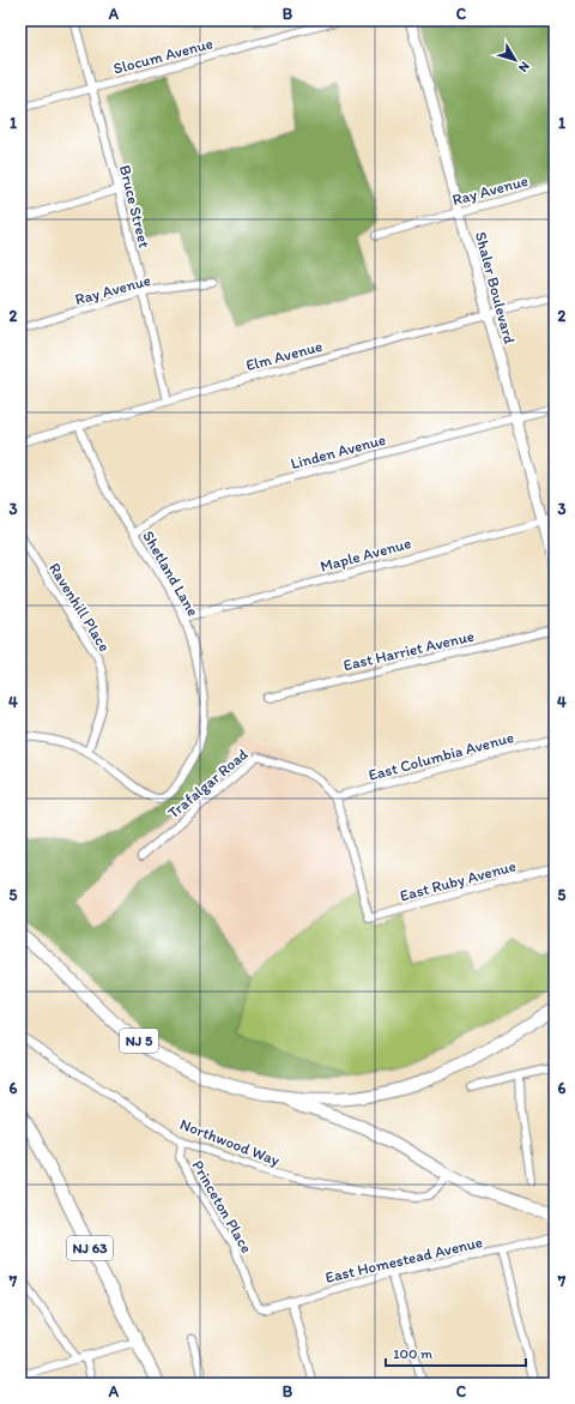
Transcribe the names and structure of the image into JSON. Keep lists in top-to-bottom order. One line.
{"streets":{"main road":["NJ 5","NJ 63"],"street":["Slocum Avenue","Ray Avenue","Bruce Street","Shaler Boulevard","Elm Avenue","Linden Avenue","Maple Avenue","Shetland Lane","Ravenhill Place","East Harriet Avenue","East Columbia Avenue","Trafalgar Road","East Ruby Avenue","Northwood Way","Princeton Place","East Homestead Avenue"]},"crossings":[["Slocum Avenue","Bruce Street"],["Ray Avenue","Bruce Street"],["Ray Avenue","Shaler Boulevard"],["Bruce Street","Elm Avenue"],["Shaler Boulevard","Elm Avenue"],["Shaler Boulevard","Linden Avenue"],["Shaler Boulevard","Maple Avenue"],["Elm Avenue","Shetland Lane"],["Linden Avenue","Shetland Lane"],["Maple Avenue","Shetland Lane"],["Shetland Lane","Ravenhill Place"],["East Columbia Avenue","Trafalgar Road"],["Trafalgar Road","East Ruby Avenue"],["Northwood Way","Princeton Place"],["Princeton Place","East Homestead Avenue"]],"scale_bar":"100 m","north":"bottom right","grid":{"columns":["A","B","C"],"rows":["1","2","3","4","5","6","7"]}}
